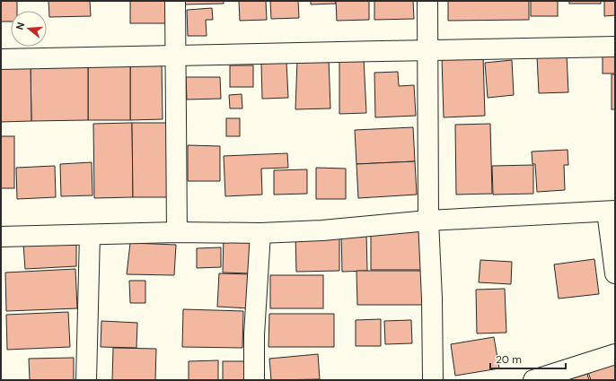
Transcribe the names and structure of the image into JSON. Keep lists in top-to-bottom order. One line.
{"scale_bar":"20 m","north":"left"}
